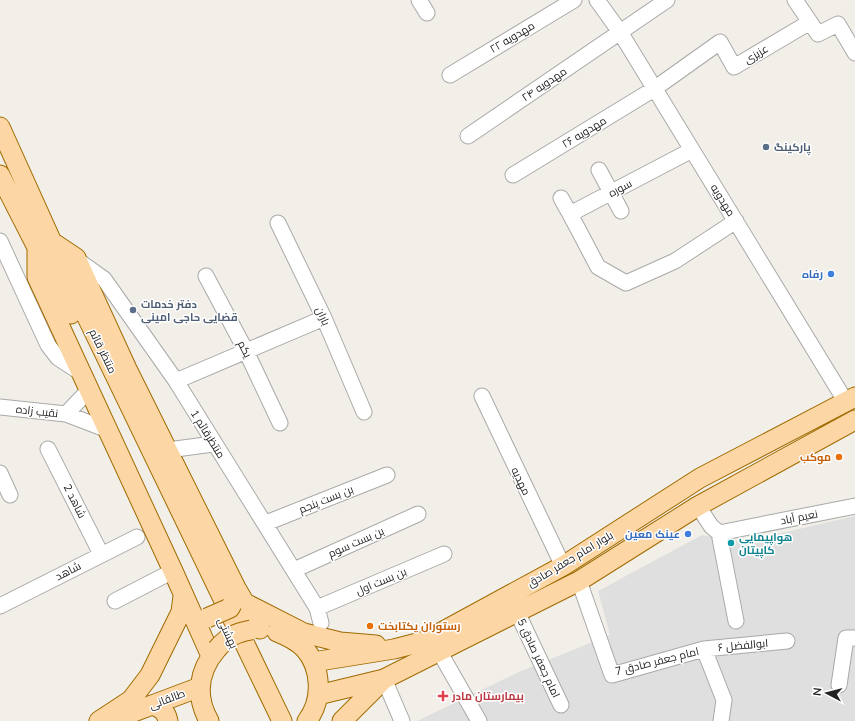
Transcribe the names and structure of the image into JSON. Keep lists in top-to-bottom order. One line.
{"streets":{"main road":["منتظر قائم","بلوار امام جعفر صادق","بهشتی","طالقانی"],"street":["مهدویه ۲۲","عزیزی","مهدویه ۲۴","مهدویه ۲۶","سوره","مهدویه","باران","یکم","نقیب زاده","منتظرقائم 1","مهديه","بن بست پنجم","شاهد 2","نعیم آباد","بن بست سوم","شاهد","بن بست اول","ابوالفضل ۶","امام جعفر صادق 5","امام جعفر صادق 7"]},"crossings":[["عزیزی","مهدویه ۲۶"],["عزیزی","مهدویه"],["مهدویه ۲۴","مهدویه"],["مهدویه ۲۶","مهدویه"],["سوره","مهدویه"],["مهدویه","بلوار امام جعفر صادق"],["منتظر قائم","بهشتی"],["منتظرقائم 1","بن بست پنجم"],["منتظرقائم 1","بن بست سوم"],["منتظرقائم 1","بن بست اول"],["مهديه","بلوار امام جعفر صادق"],["شاهد 2","شاهد"],["بلوار امام جعفر صادق","امام جعفر صادق 5"],["بلوار امام جعفر صادق","امام جعفر صادق 7"],["ابوالفضل ۶","امام جعفر صادق 7"]],"places":{"other":["پارکینگ","رفاه","دفتر خدمات قضایی حاجی امینی","موکب","عینک معین","هواپیمایی کاپیتان","رستوران یکتابخت"],"health":["بیمارستان مادر"]},"north":"left"}
